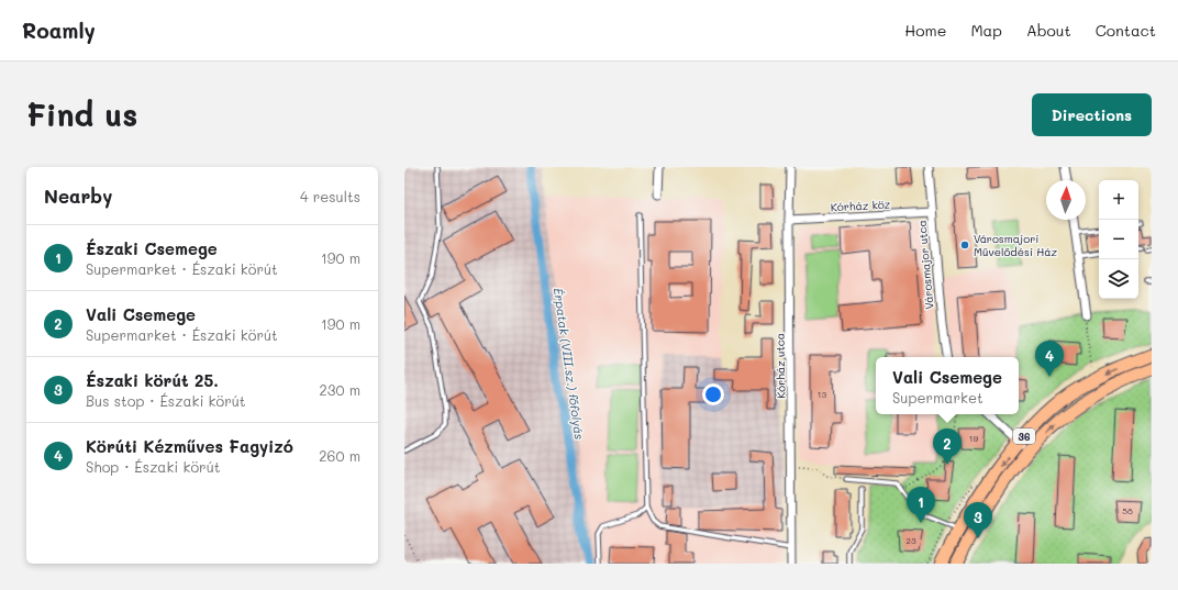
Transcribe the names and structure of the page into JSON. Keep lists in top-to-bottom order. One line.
{"streets":{"main road":["36"],"street":["Kórház köz","Városmajor utca","Kórház utca"]},"crossings":[["Kórház köz","Városmajor utca"],["Kórház köz","Kórház utca"]],"water":["Érpatak (VIII.sz.) főfolyás"],"places":["Városmajori Művelődési Ház"],"house_numbers":["13","19","58","23"],"north":"top","page":{"header":"Roamly","nav":["Home","Map","About","Contact"],"buttons":"Directions","title":"Find us","heading":["Nearby","4 results"],"map_buttons":["+","−"],"list":[{"mark":"1","name":"Északi Csemege","note":"Supermarket · Északi körút","value":"190 m"},{"mark":"2","name":"Vali Csemege","note":"Supermarket · Északi körút","value":"190 m"},{"mark":"3","name":"Északi körút 25.","note":"Bus stop · Északi körút","value":"230 m"},{"mark":"4","name":"Körúti Kézműves Fagyizó","note":"Shop · Északi körút","value":"260 m"}],"pins":["4","2","1","3"],"popup":["Vali Csemege","Supermarket"]}}
